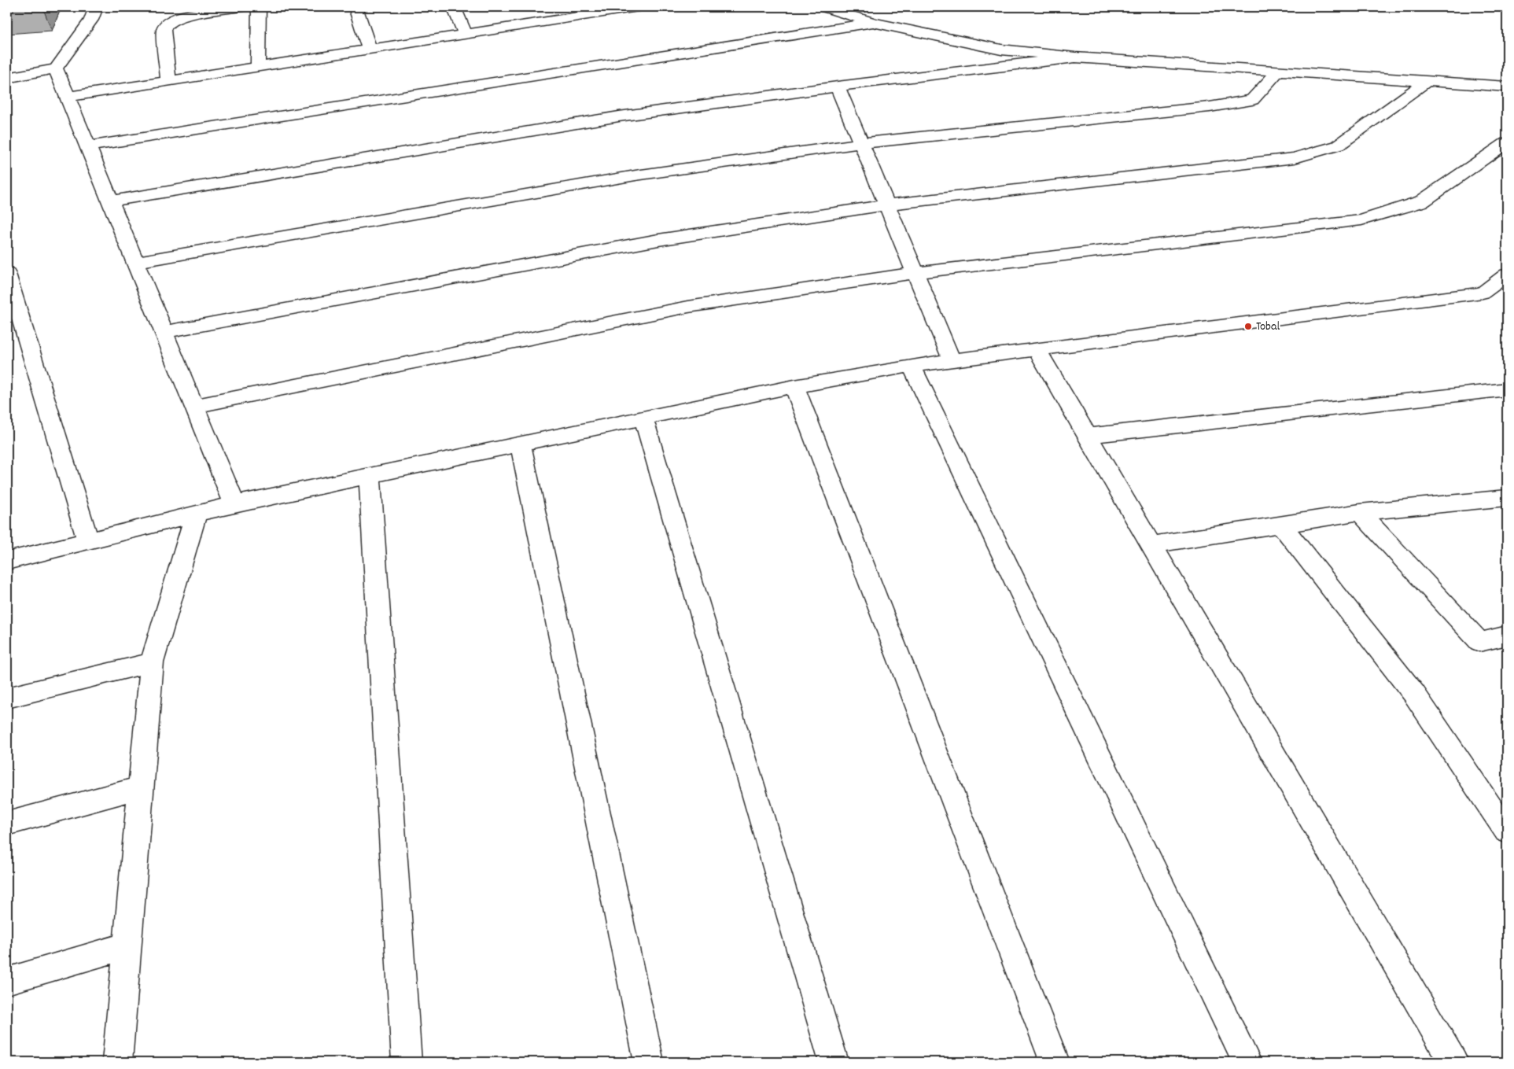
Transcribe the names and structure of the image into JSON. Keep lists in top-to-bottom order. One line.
{"places":["Tobal"]}
